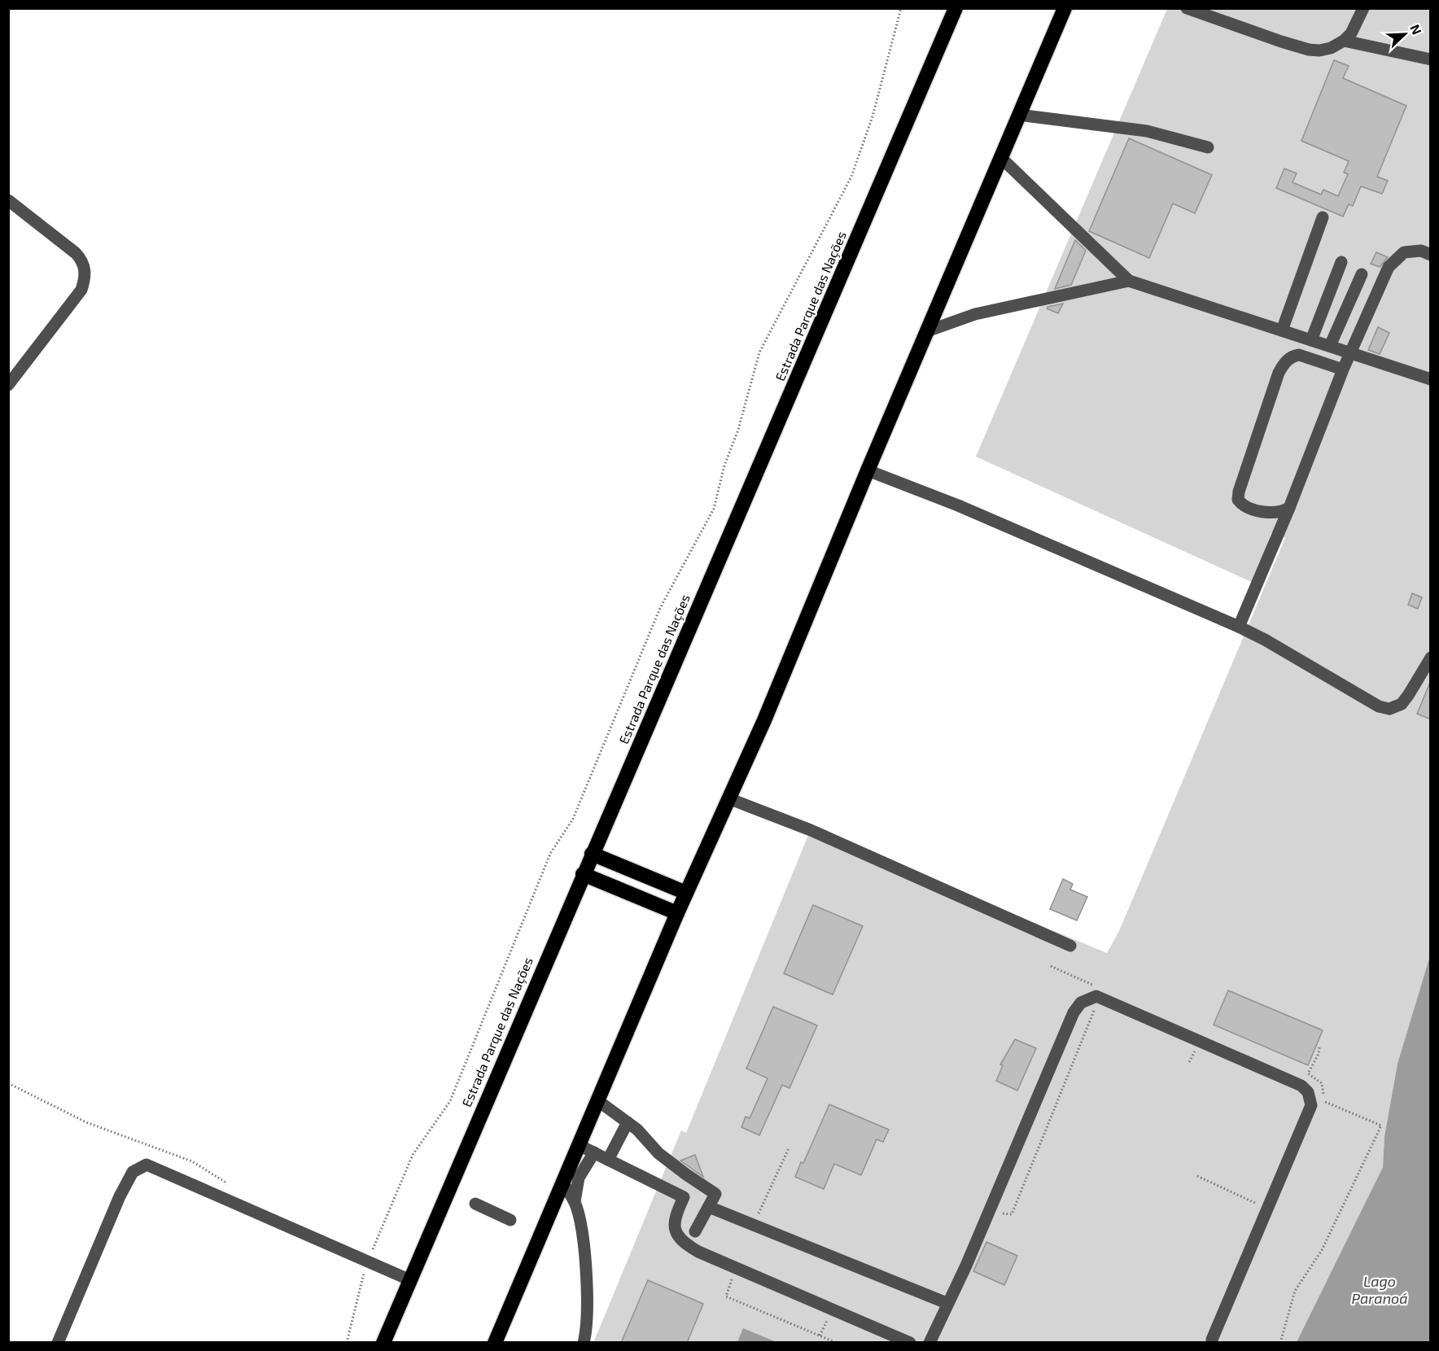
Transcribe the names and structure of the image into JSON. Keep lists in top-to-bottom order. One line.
{"streets":{"highway":["Estrada Parque das Nações"]},"water":["Lago Paranoá"],"north":"top right"}
